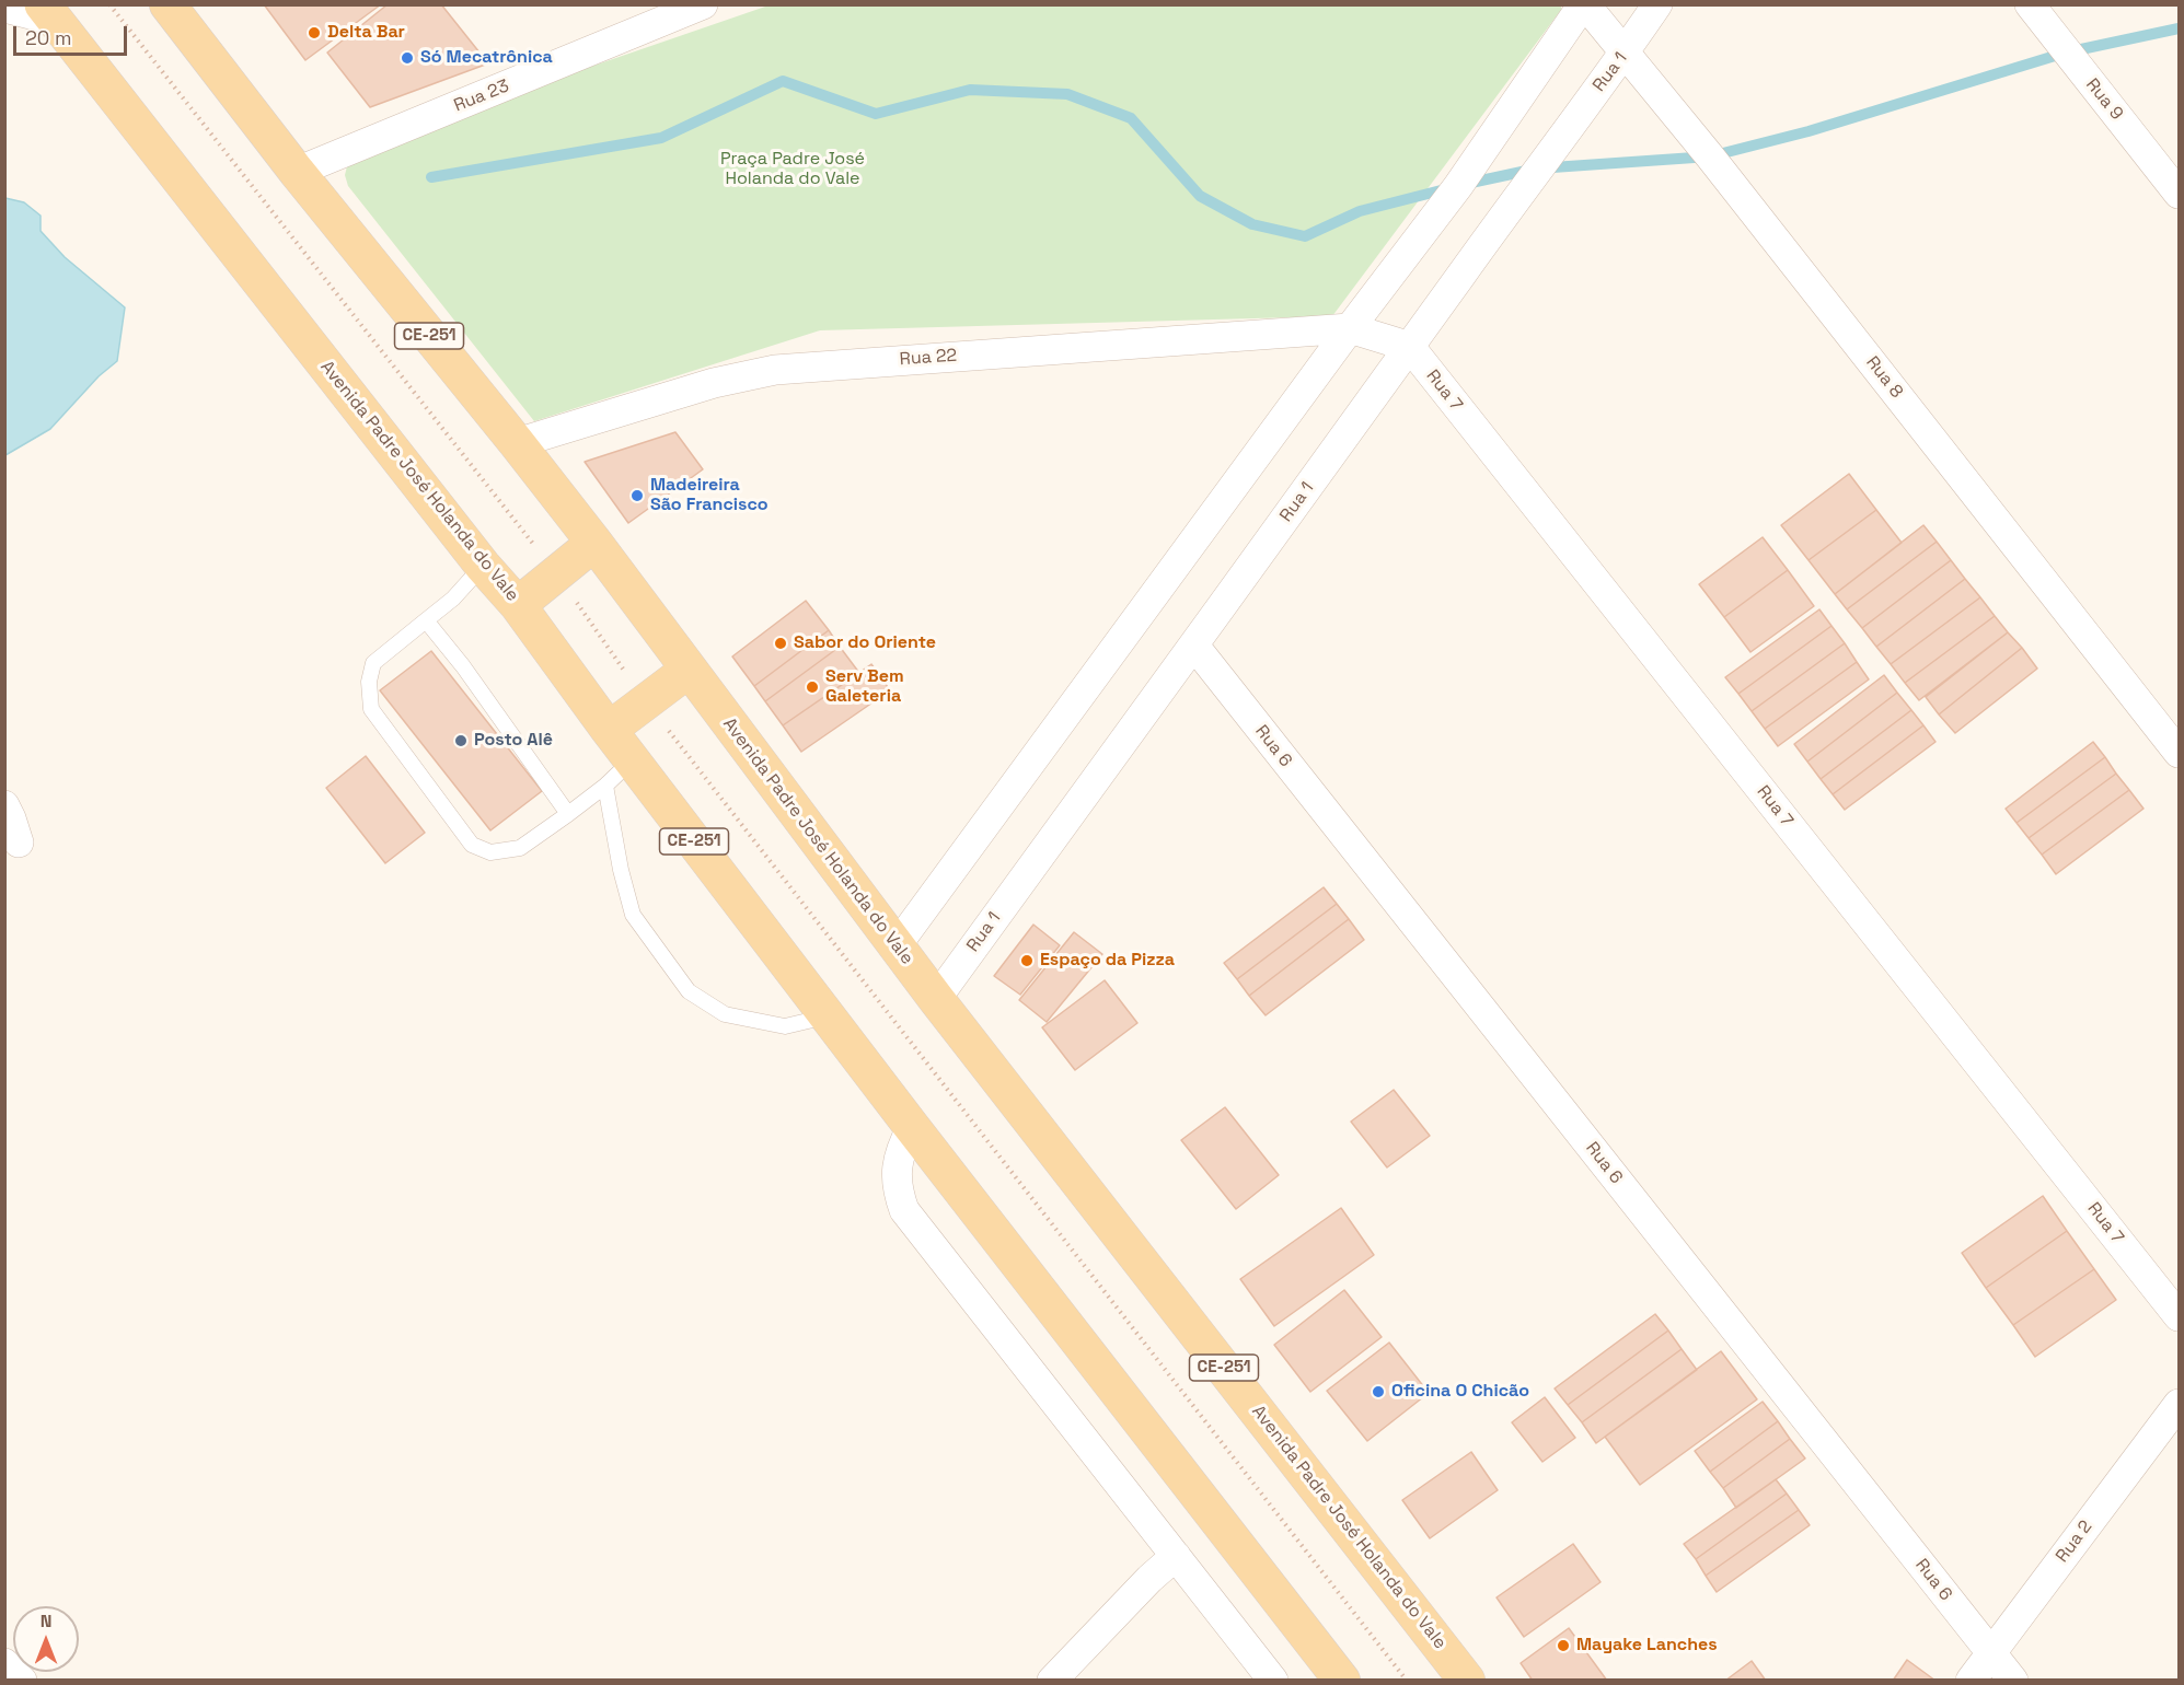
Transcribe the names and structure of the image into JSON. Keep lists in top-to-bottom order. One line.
{"streets":{"main road":["CE-251","Avenida Padre José Holanda do Vale"],"street":["Rua 1","Rua 23","Rua 9","Rua 22","Rua 8","Rua 7","Rua 6","Rua 2"]},"crossings":[["Rua 1","Rua 8"],["Rua 1","Rua 7"],["Rua 1","Avenida Padre José Holanda do Vale"],["Rua 1","Rua 6"],["Rua 23","Avenida Padre José Holanda do Vale"],["Rua 22","Avenida Padre José Holanda do Vale"],["Rua 6","Rua 2"]],"parks":["Praça Padre José Holanda do Vale"],"places":["Delta Bar","Só Mecatrônica","Madeireira São Francisco","Sabor do Oriente","Serv Bem Galeteria","Posto Alê","Espaço da Pizza","Oficina O Chicão","Mayake Lanches"],"scale_bar":"20 m","north":"top"}
